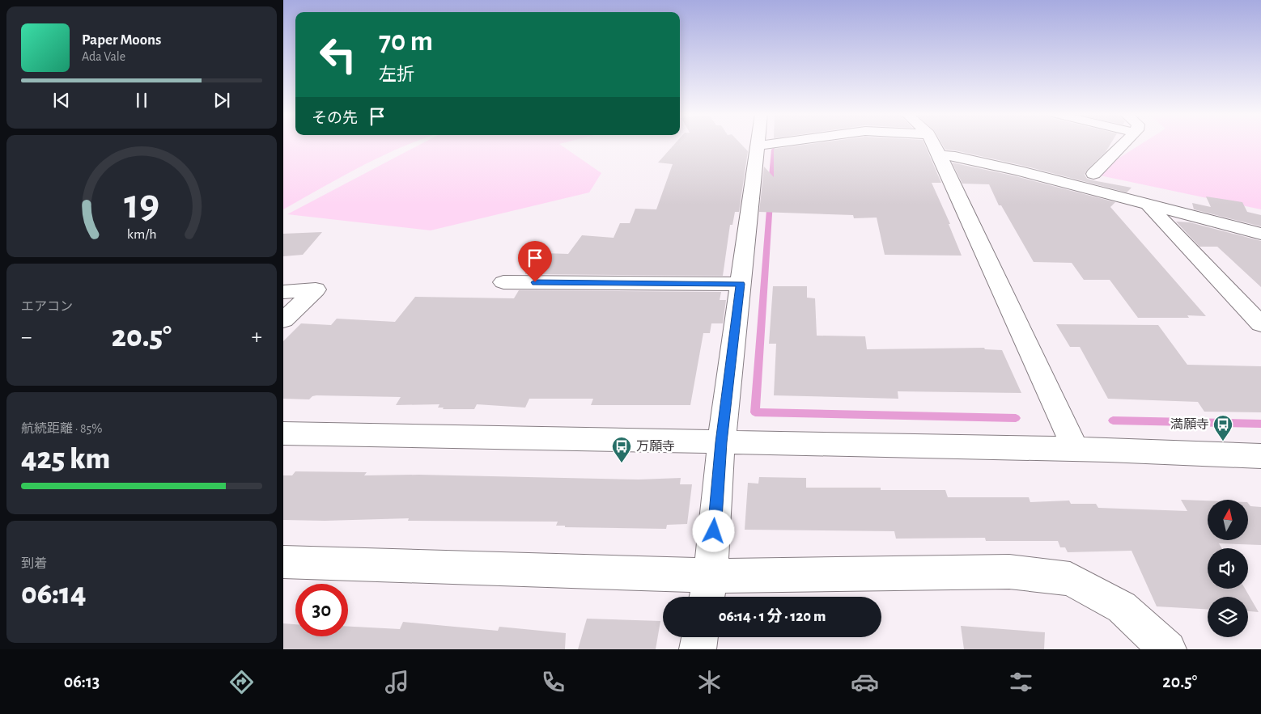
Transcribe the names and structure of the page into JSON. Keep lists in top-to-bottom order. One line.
{"places":{"bus stop":["満願寺","万願寺"]},"north":"top","page":{"turn":["70 m","左折"],"song":["Paper Moons","Ada Vale"],"then":"その先","tile":["エアコン",["航続距離 · 85%","425 km"],["到着","06:14"]],"heat":["−","20.5°","+"],"limit":"30","trip":"06:14 · 1 分 · 120 m","tabs":["06:13","20.5°"],"gauge":["19","km/h"]}}
